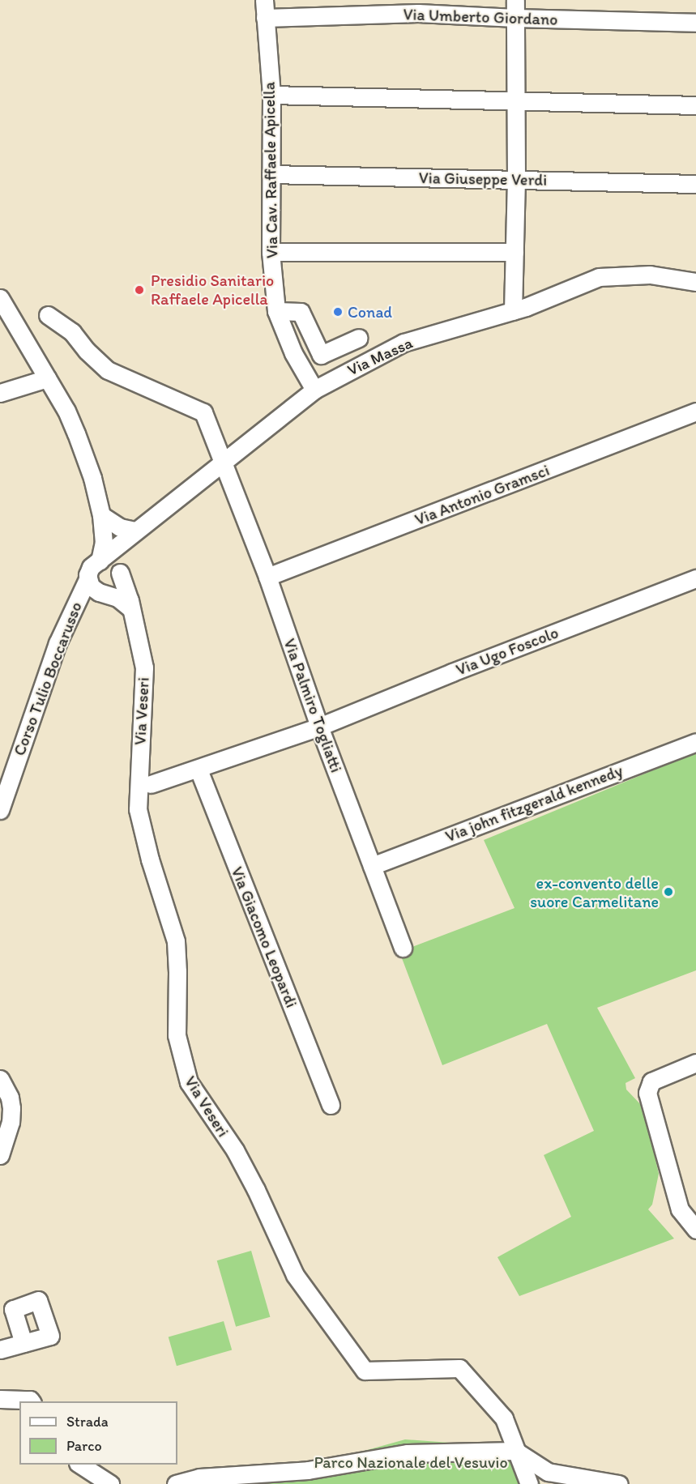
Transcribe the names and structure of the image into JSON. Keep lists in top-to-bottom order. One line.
{"streets":{"street":["Via Umberto Giordano","Via Cav. Raffaele Apicella","Via Giuseppe Verdi","Via Massa","Via Antonio Gramsci","Via Ugo Foscolo","Corso Tulio Boccarusso","Via Palmiro Togliatti","Via Veseri","Via john fitzgerald kennedy","Via Giacomo Leopardi"]},"crossings":[["Via Umberto Giordano","Via Cav. Raffaele Apicella"],["Via Cav. Raffaele Apicella","Via Giuseppe Verdi"],["Via Cav. Raffaele Apicella","Via Massa"],["Via Massa","Corso Tulio Boccarusso"],["Via Massa","Via Palmiro Togliatti"],["Via Antonio Gramsci","Via Palmiro Togliatti"],["Via Ugo Foscolo","Via Palmiro Togliatti"],["Via Palmiro Togliatti","Via john fitzgerald kennedy"]],"parks":["Parco Nazionale del Vesuvio"],"places":["Presidio Sanitario Raffaele Apicella","Conad","ex-convento delle suore Carmelitane"],"legend":["Strada","Parco"]}
